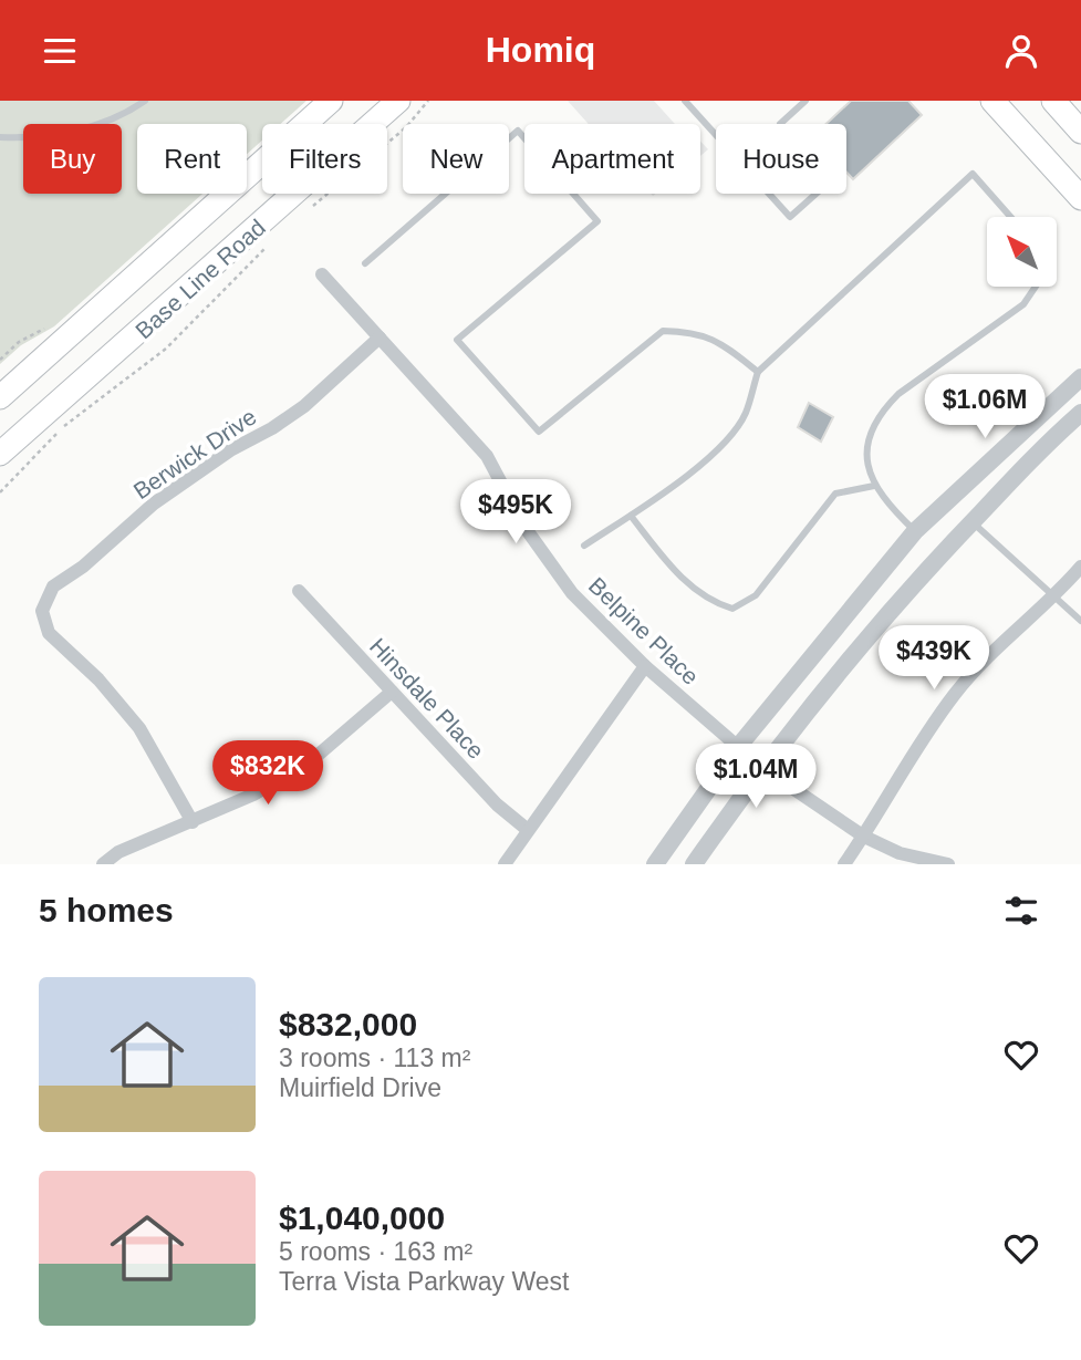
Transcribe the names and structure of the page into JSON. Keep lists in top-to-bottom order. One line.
{"streets":{"main road":["Base Line Road"],"street":["Berwick Drive","Belpine Place","Hinsdale Place"]},"crossings":[["Berwick Drive","Belpine Place"]],"north":"top left","page":{"header":"Homiq","chip":["Buy","Rent","Filters","New","Apartment","House"],"price":["$1.06M","$495K","$439K","$832K","$1.04M"],"heading":"5 homes","list":[{"name":"$832,000","note":"3 rooms · 113 m² · Muirfield Drive"},{"name":"$1,040,000","note":"5 rooms · 163 m² · Terra Vista Parkway West"}]}}
